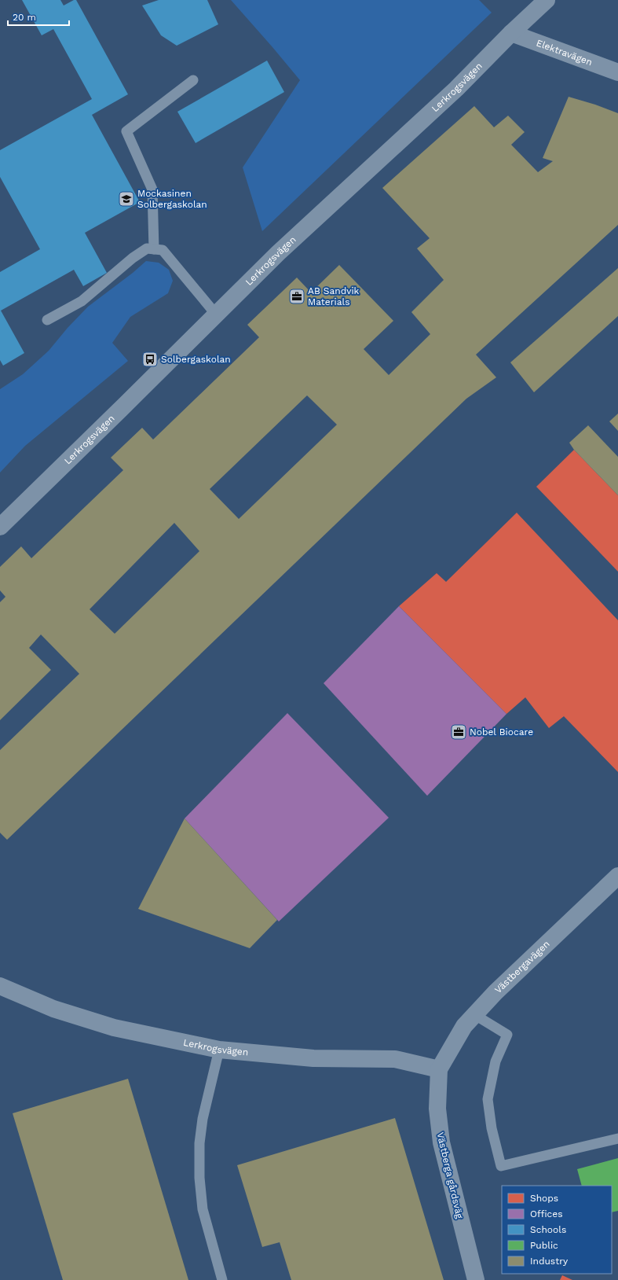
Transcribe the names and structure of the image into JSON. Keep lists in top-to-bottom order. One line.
{"streets":{"street":["Elektravägen","Lerkrogsvägen","Västbergavägen","Västberga gårdsväg"]},"crossings":[["Elektravägen","Lerkrogsvägen"],["Lerkrogsvägen","Västbergavägen"],["Lerkrogsvägen","Västberga gårdsväg"],["Västbergavägen","Västberga gårdsväg"]],"places":{"school or university":["Mockasinen Solbergaskolan"],"office":["AB Sandvik Materials","Nobel Biocare"],"bus stop":["Solbergaskolan"]},"legend":["Shops","Offices","Schools","Public","Industry"],"scale_bar":"20 m"}
